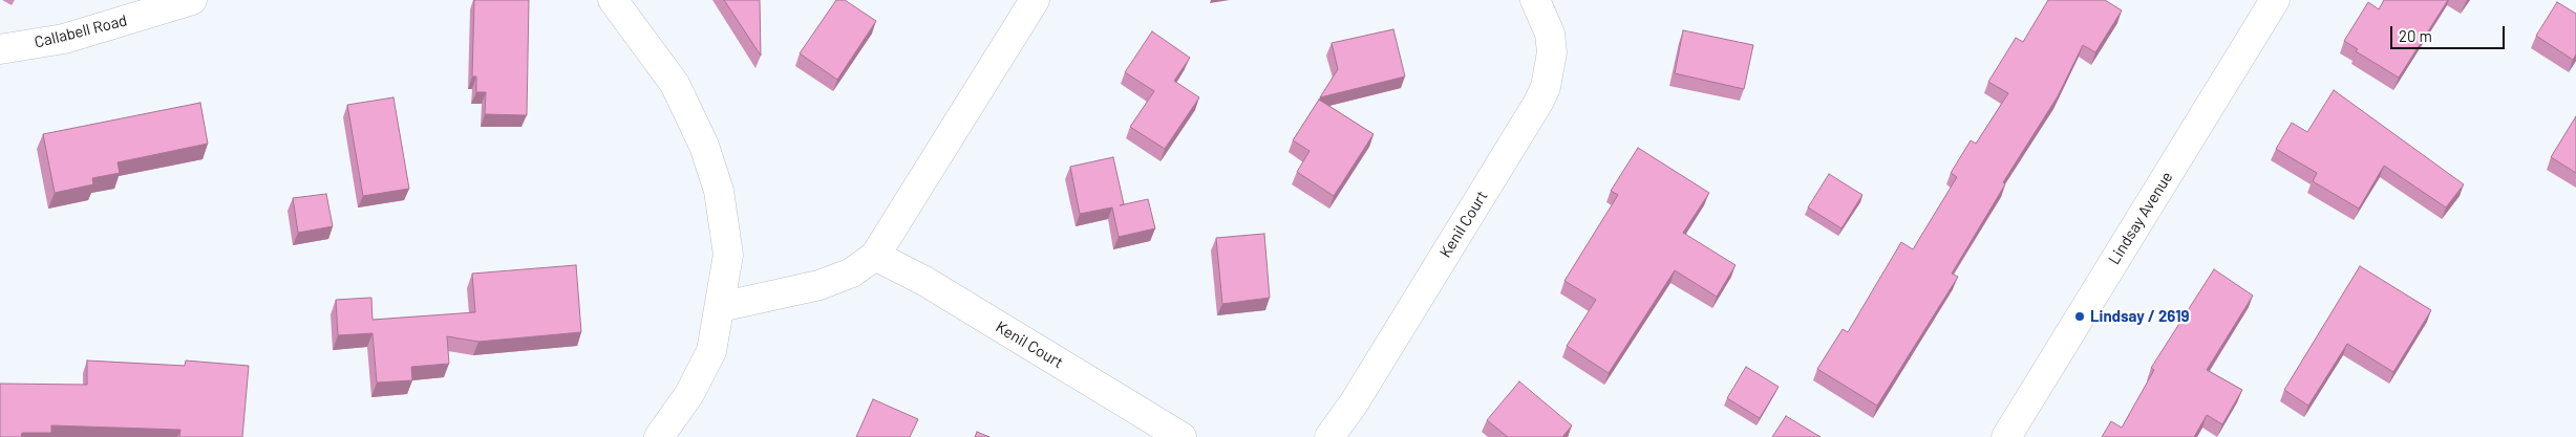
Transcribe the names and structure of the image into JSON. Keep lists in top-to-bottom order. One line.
{"streets":{"street":["Callabell Road","Lindsay Avenue","Kenil Court"]},"places":["Lindsay / 2619"],"scale_bar":"20 m"}
